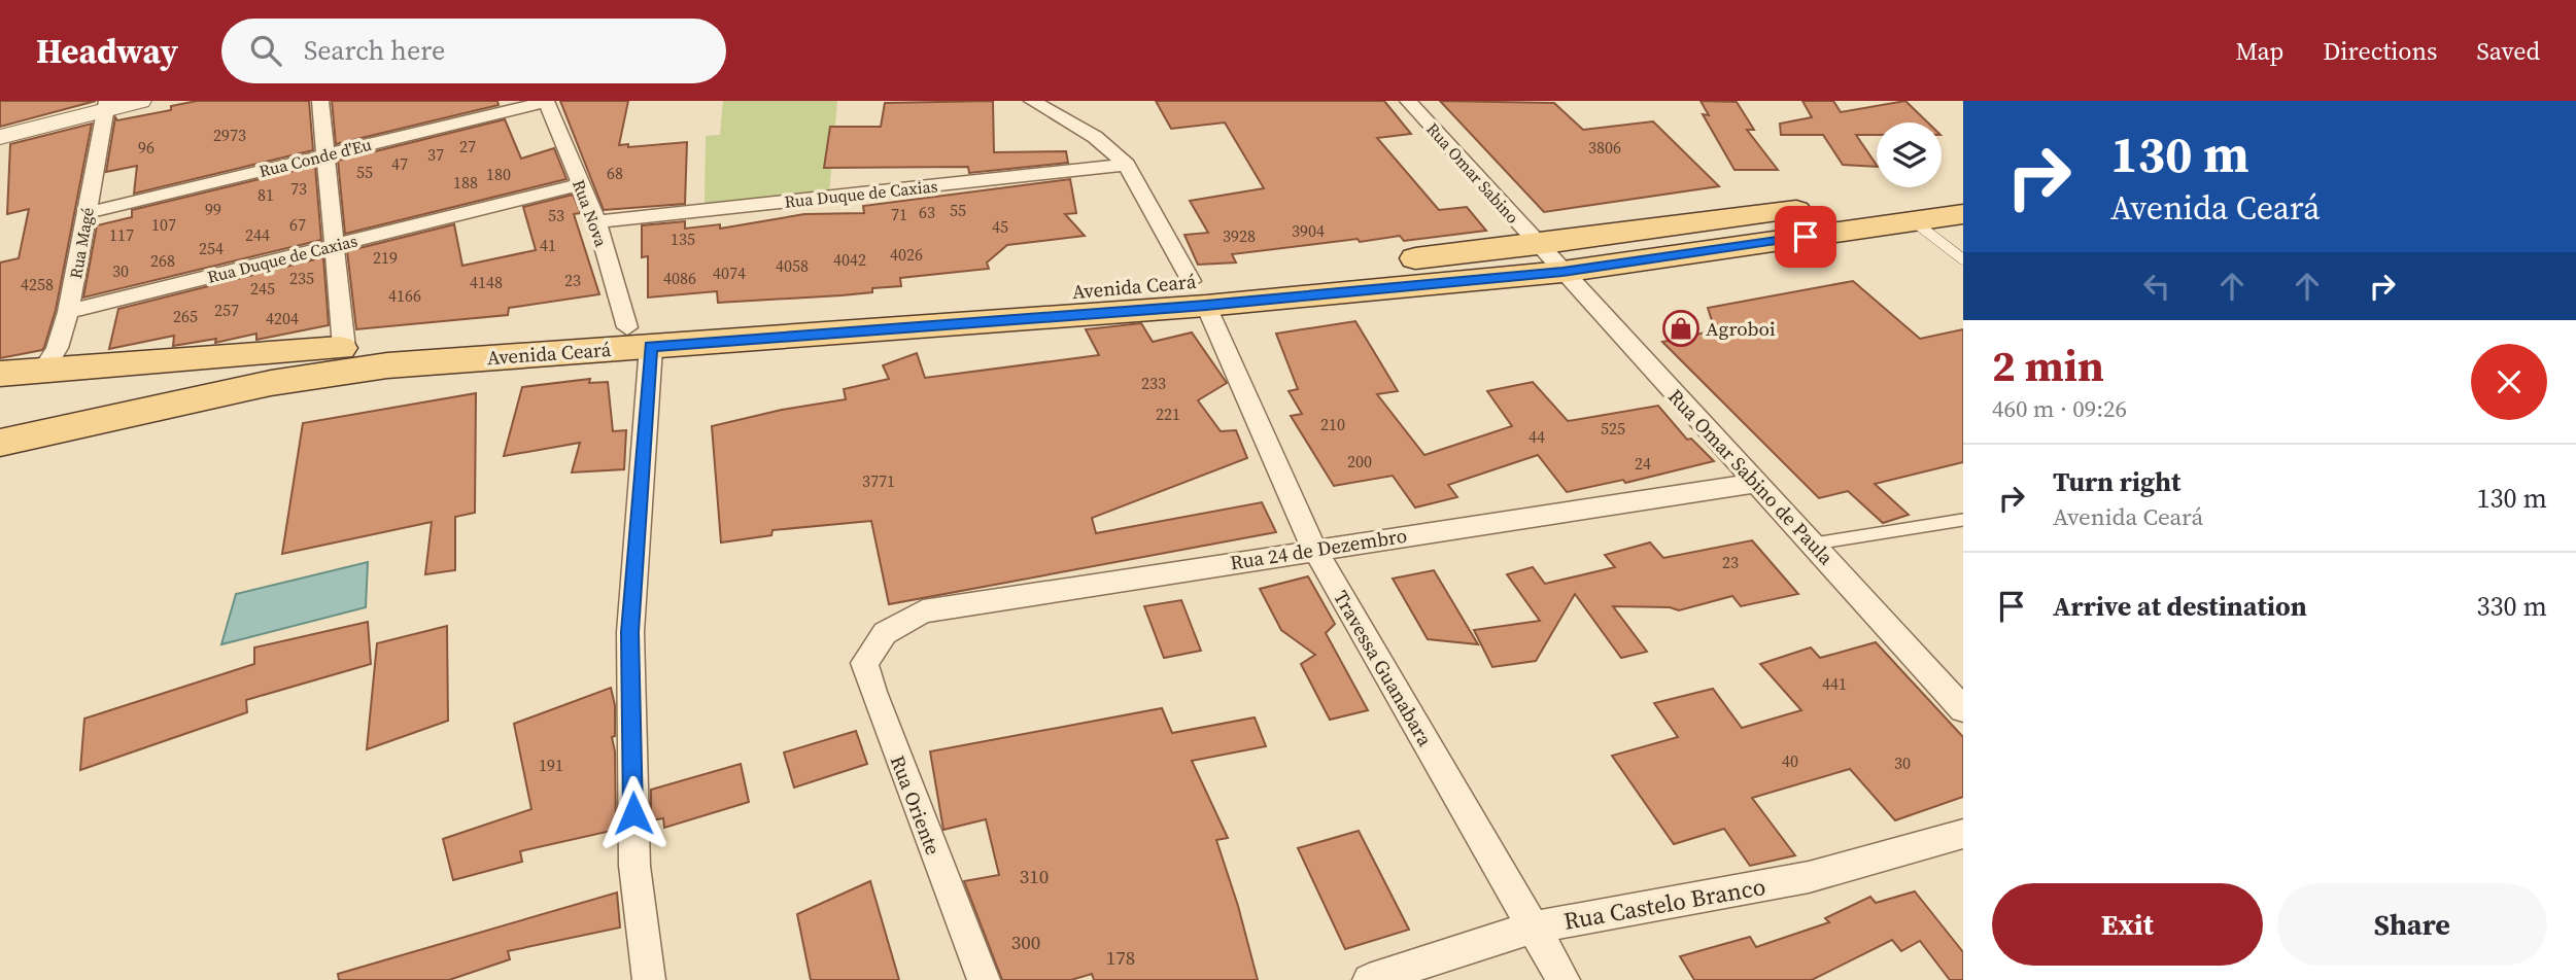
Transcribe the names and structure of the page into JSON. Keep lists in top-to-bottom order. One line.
{"streets":{"main road":["Avenida Ceará"],"street":["Rua Conde d'Eu","Rua Omar Sabino","Rua Duque de Caxias","Rua Nova","Rua Magé","Rua Omar Sabino de Paula","Rua 24 de Dezembro","Travessa Guanabara","Rua Oriente","Rua Castelo Branco"]},"crossings":[["Rua Conde d'Eu","Rua Nova"],["Rua Conde d'Eu","Rua Magé"],["Rua Omar Sabino","Avenida Ceará"],["Rua Omar Sabino","Rua Omar Sabino de Paula"],["Rua Duque de Caxias","Rua Nova"],["Rua Duque de Caxias","Rua Magé"],["Rua Duque de Caxias","Travessa Guanabara"],["Rua Nova","Avenida Ceará"],["Rua Magé","Avenida Ceará"],["Avenida Ceará","Rua Omar Sabino de Paula"],["Avenida Ceará","Travessa Guanabara"],["Rua Omar Sabino de Paula","Rua 24 de Dezembro"],["Rua 24 de Dezembro","Travessa Guanabara"],["Rua 24 de Dezembro","Rua Oriente"],["Travessa Guanabara","Rua Castelo Branco"]],"places":{"shop":["Agroboi"]},"house_numbers":["2973","27","96","3806","37","47","55","68","180","188","73","81","99","55","63","71","53","107","67","45","3904","117","244","3928","135","41","254","4026","219","4042","268","4058","30","4074","235","4086","23","4148","4258","245","4166","257","265","4204","233","221","210","525","44","200","24","3771","23","441","40","30","191","310","300","178"],"page":{"header":"Headway","search":"Search here","nav":["Map","Directions","Saved"],"turn":["130 m","Avenida Ceará"],"heading":["2 min","460 m · 09:26"],"list":[{"name":"Turn right","note":"Avenida Ceará","value":"130 m"},{"name":"Arrive at destination","value":"330 m"}],"buttons":["Exit","Share"]}}
